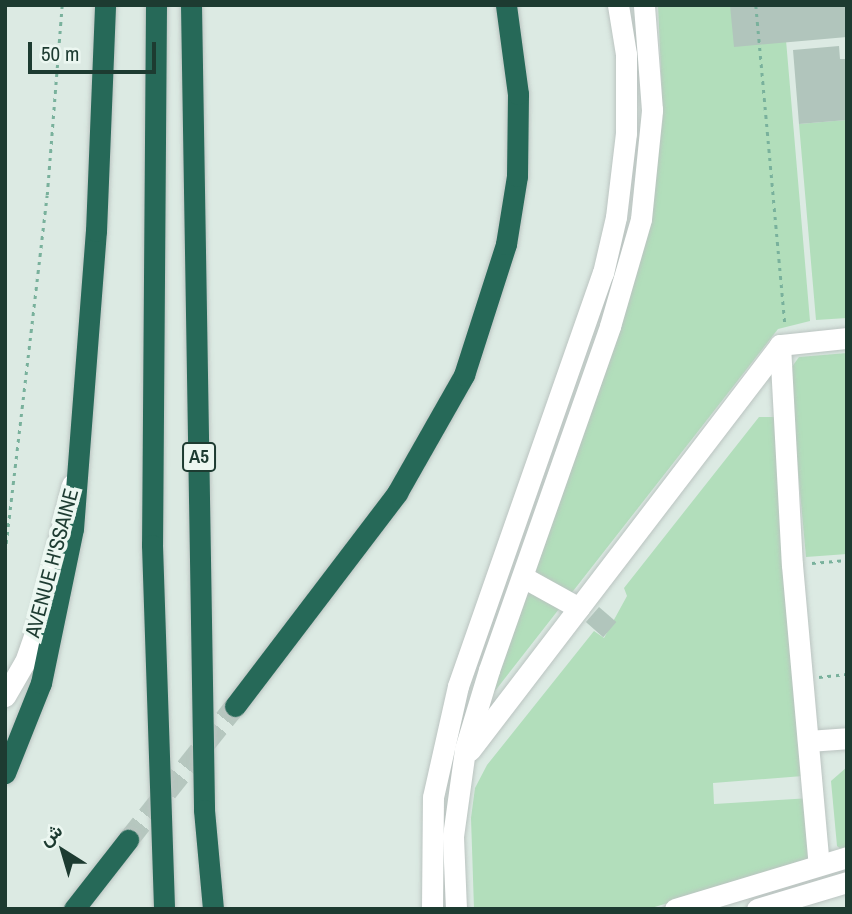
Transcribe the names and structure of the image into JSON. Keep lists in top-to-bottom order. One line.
{"streets":{"highway":["A5"],"street":["AVENUE H'SSAINE"]},"scale_bar":"50 m","north":"top left"}
